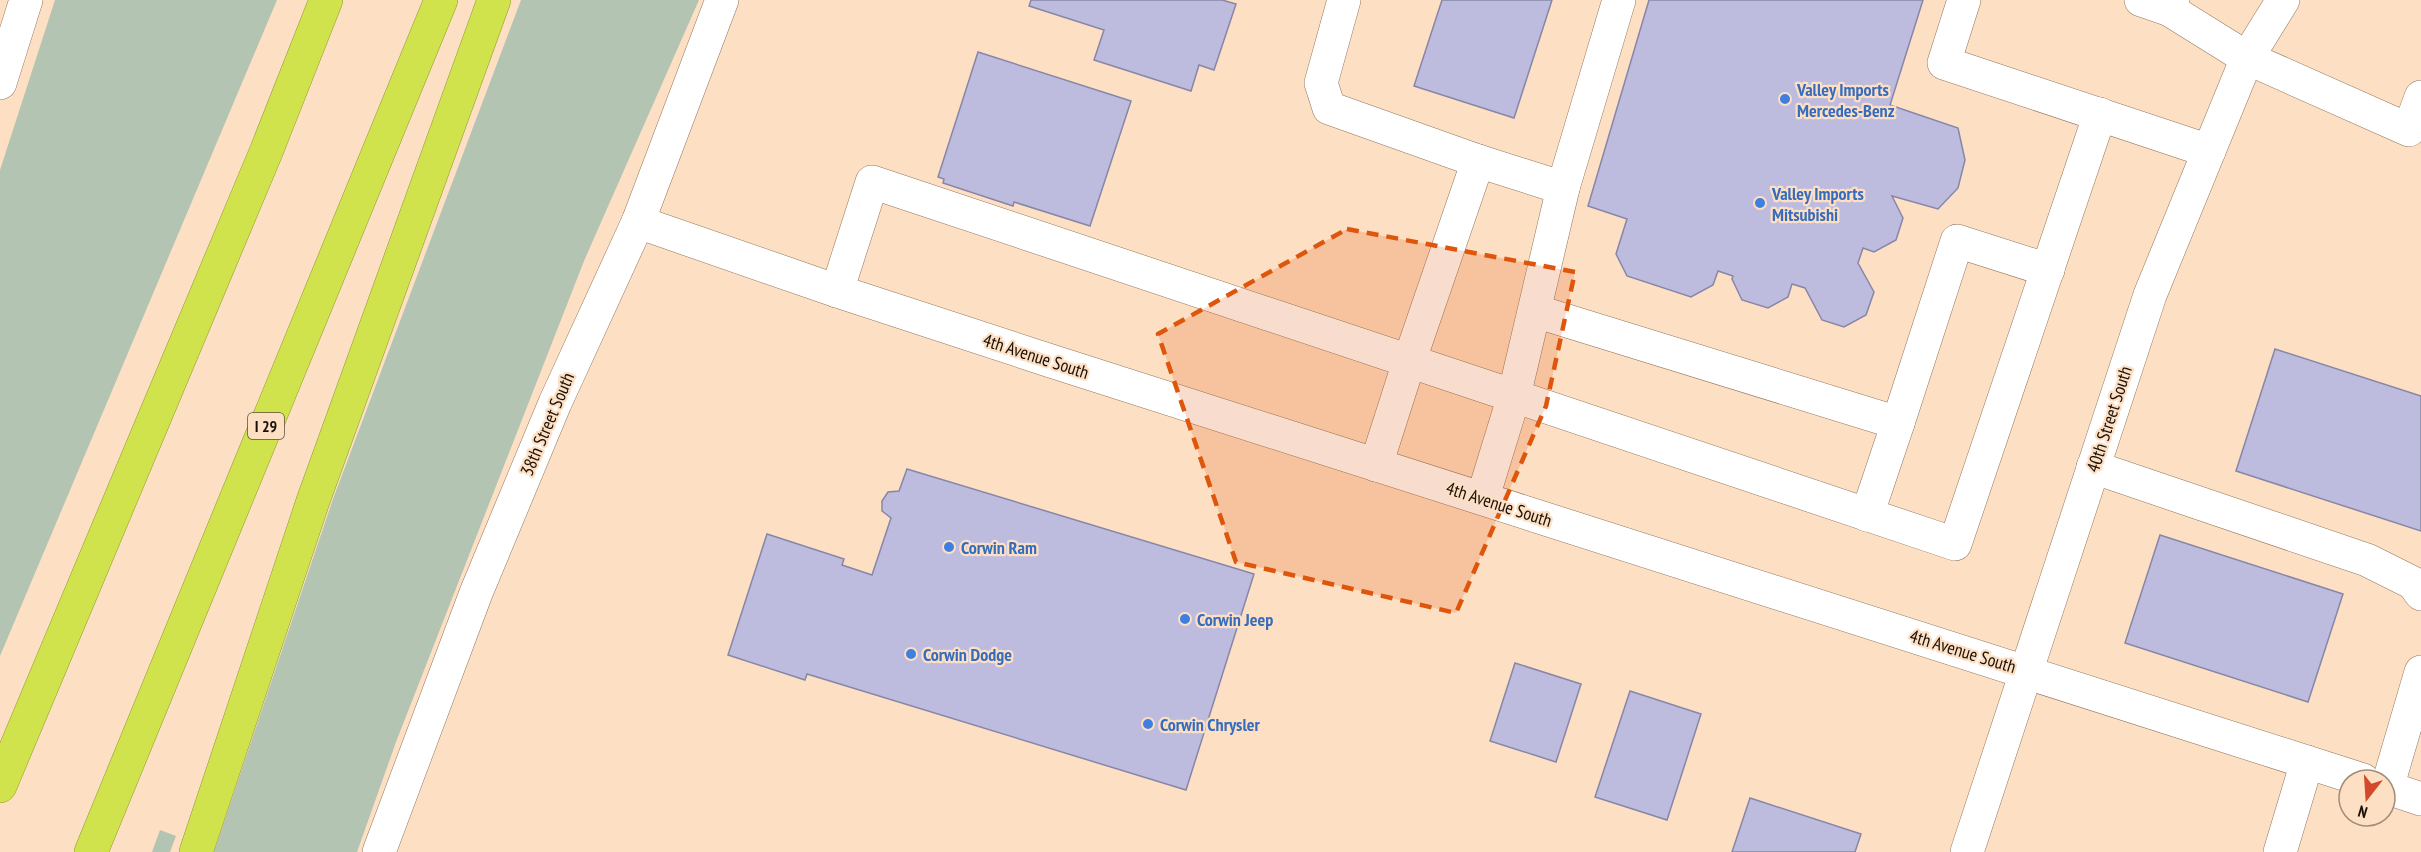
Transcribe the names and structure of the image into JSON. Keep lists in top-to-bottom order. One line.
{"streets":{"highway":["I 29"],"street":["4th Avenue South","40th Street South","38th Street South"]},"crossings":[["4th Avenue South","40th Street South"],["4th Avenue South","38th Street South"]],"places":["Valley Imports Mercedes-Benz","Valley Imports Mitsubishi","Corwin Ram","Corwin Jeep","Corwin Dodge","Corwin Chrysler"],"north":"bottom"}
